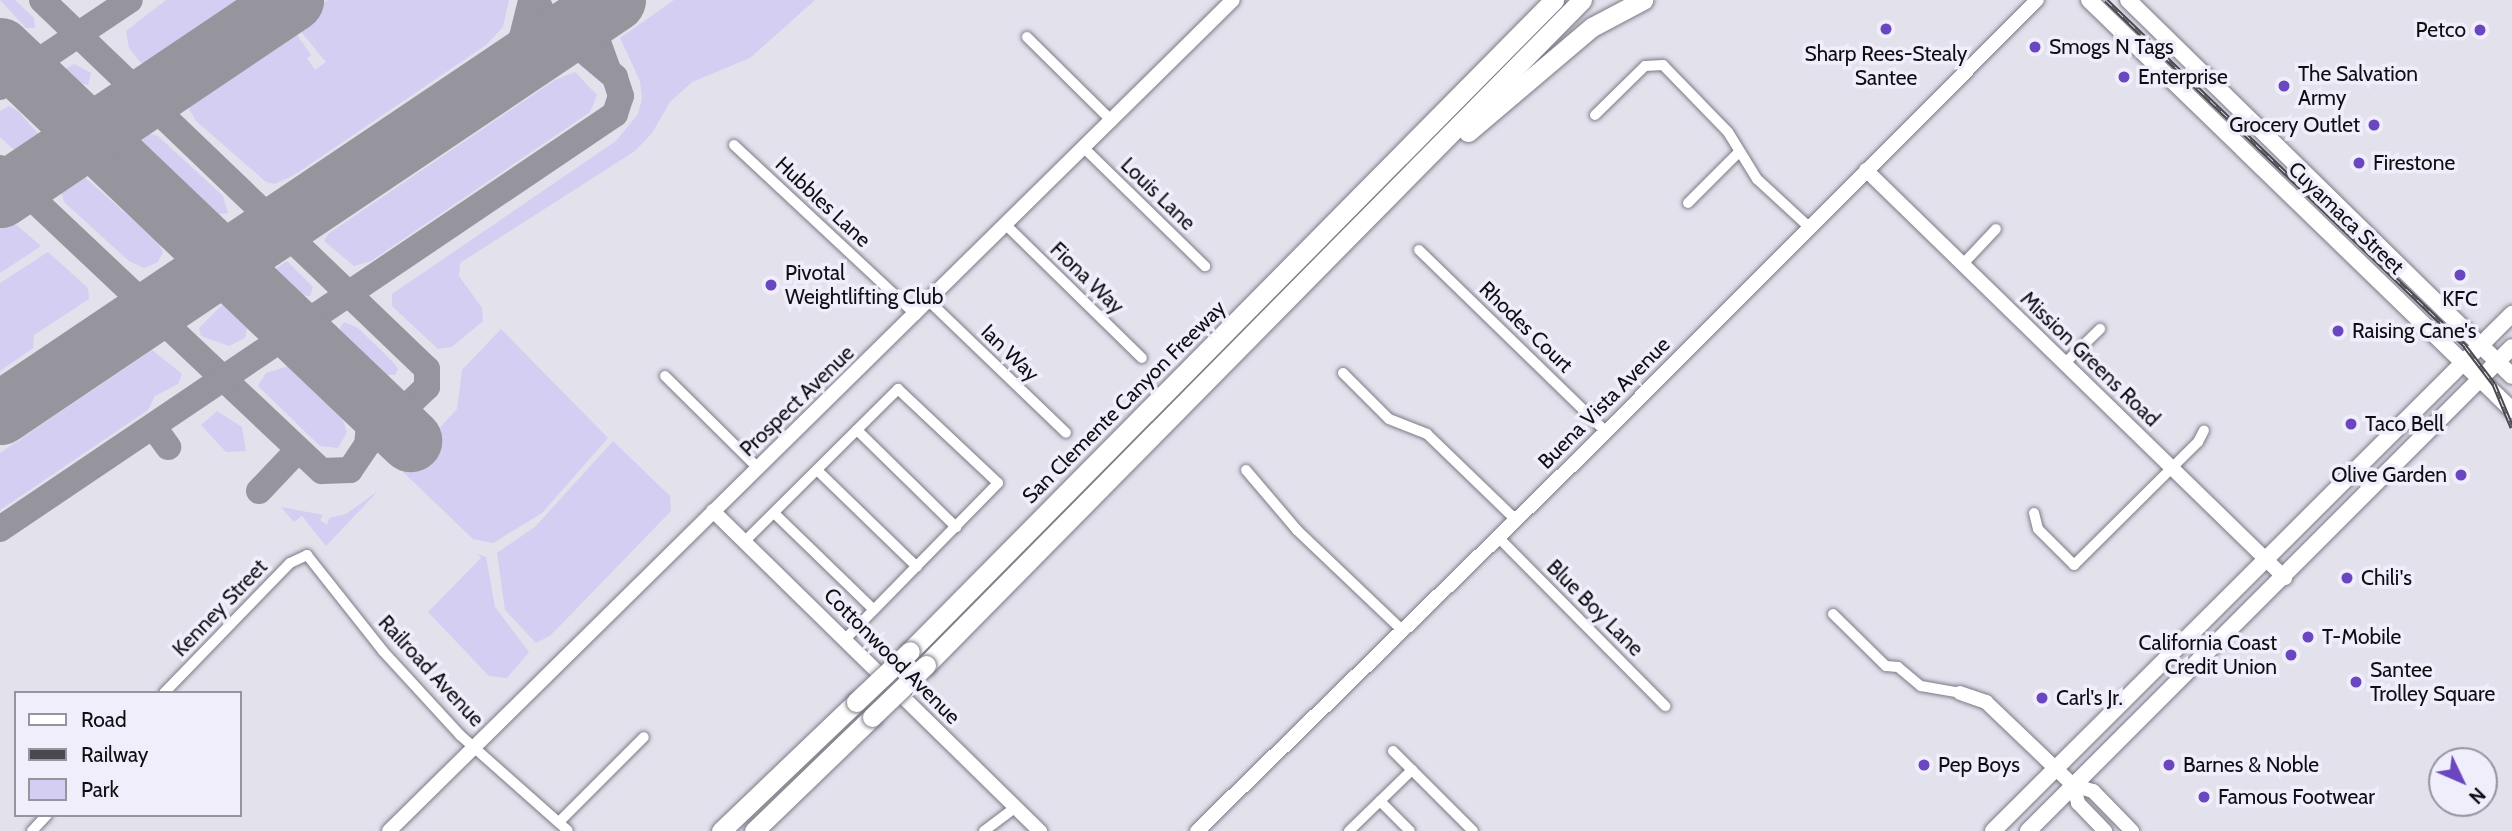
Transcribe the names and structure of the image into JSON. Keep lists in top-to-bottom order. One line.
{"streets":{"highway":["San Clemente Canyon Freeway"],"main road":["Cuyamaca Street"],"street":["Louis Lane","Hubbles Lane","Fiona Way","Rhodes Court","Ian Way","Mission Greens Road","Prospect Avenue","Buena Vista Avenue","Kenney Street","Blue Boy Lane","Cottonwood Avenue","Railroad Avenue"]},"crossings":[["Louis Lane","Prospect Avenue"],["Hubbles Lane","Prospect Avenue"],["Fiona Way","Prospect Avenue"],["Rhodes Court","Buena Vista Avenue"],["Ian Way","Prospect Avenue"],["Mission Greens Road","Buena Vista Avenue"],["Prospect Avenue","Cottonwood Avenue"],["Prospect Avenue","Railroad Avenue"],["Buena Vista Avenue","Blue Boy Lane"],["Kenney Street","Railroad Avenue"]],"places":["Sharp Rees-Stealy Santee","Petco","Smogs N Tags","Enterprise","The Salvation Army","Grocery Outlet","Firestone","KFC","Pivotal Weightlifting Club","Raising Cane's","Taco Bell","Olive Garden","Chili's","T-Mobile","California Coast Credit Union","Santee Trolley Square","Carl's Jr.","Pep Boys","Barnes & Noble","Famous Footwear"],"legend":["Road","Railway","Park"],"north":"bottom right"}
